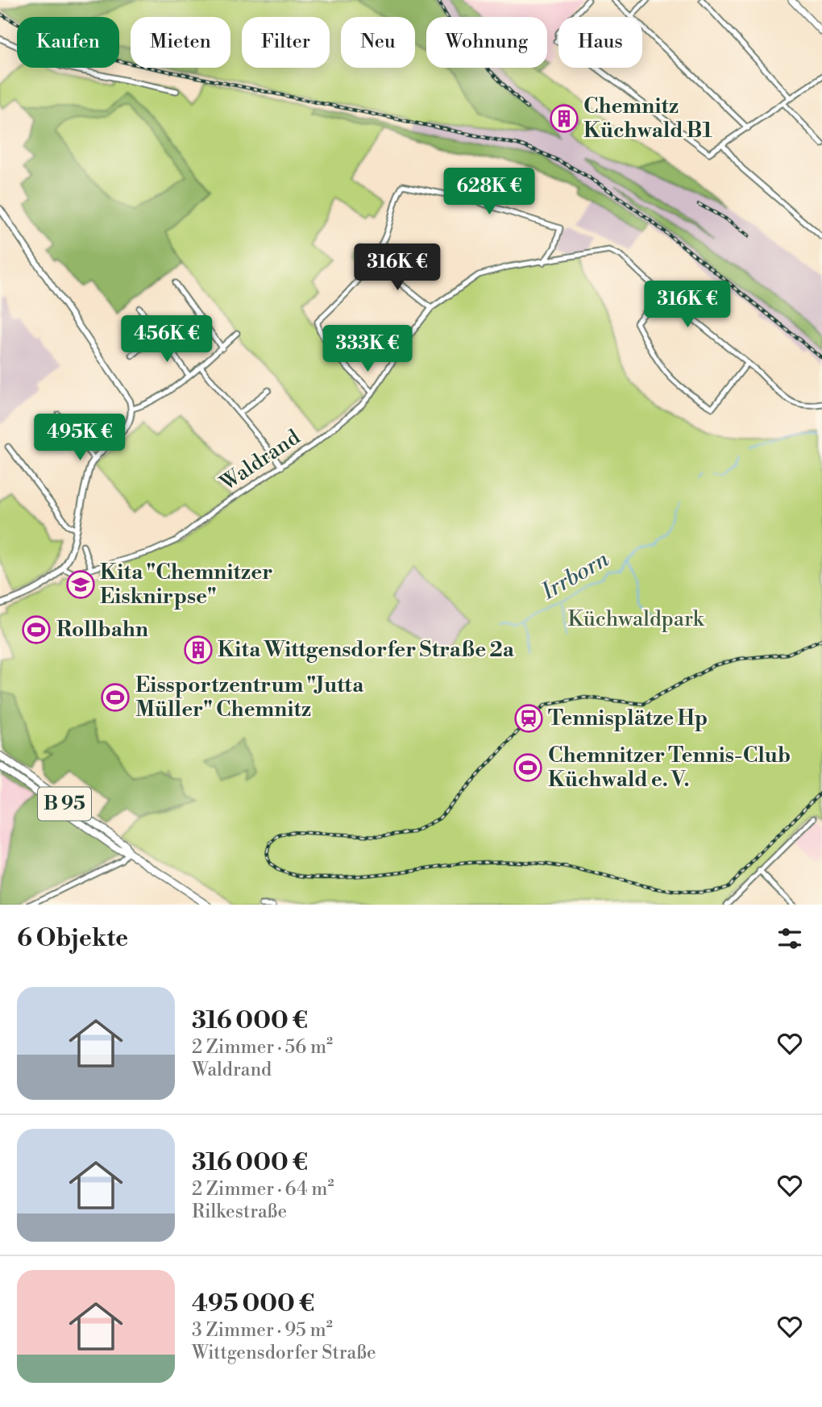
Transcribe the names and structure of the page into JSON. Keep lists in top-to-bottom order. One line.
{"streets":{"main road":["B 95"],"street":["Waldrand"]},"water":["Irrborn"],"parks":["Küchwaldpark"],"places":{"building":["Chemnitz Küchwald B1","Kita Wittgensdorfer Straße 2a"],"school or university":["Kita \"Chemnitzer Eisknirpse\""],"sports":["Rollbahn","Eissportzentrum \"Jutta Müller\" Chemnitz","Chemnitzer Tennis-Club Küchwald e. V."],"station":["Tennisplätze Hp"]},"page":{"chip":["Kaufen","Mieten","Filter","Neu","Wohnung","Haus"],"price":["628K €","316K €","316K €","456K €","333K €","495K €"],"heading":"6 Objekte","list":[{"name":"316 000 €","note":"2 Zimmer · 56 m² · Waldrand"},{"name":"316 000 €","note":"2 Zimmer · 64 m² · Rilkestraße"},{"name":"495 000 €","note":"3 Zimmer · 95 m² · Wittgensdorfer Straße"}]}}
